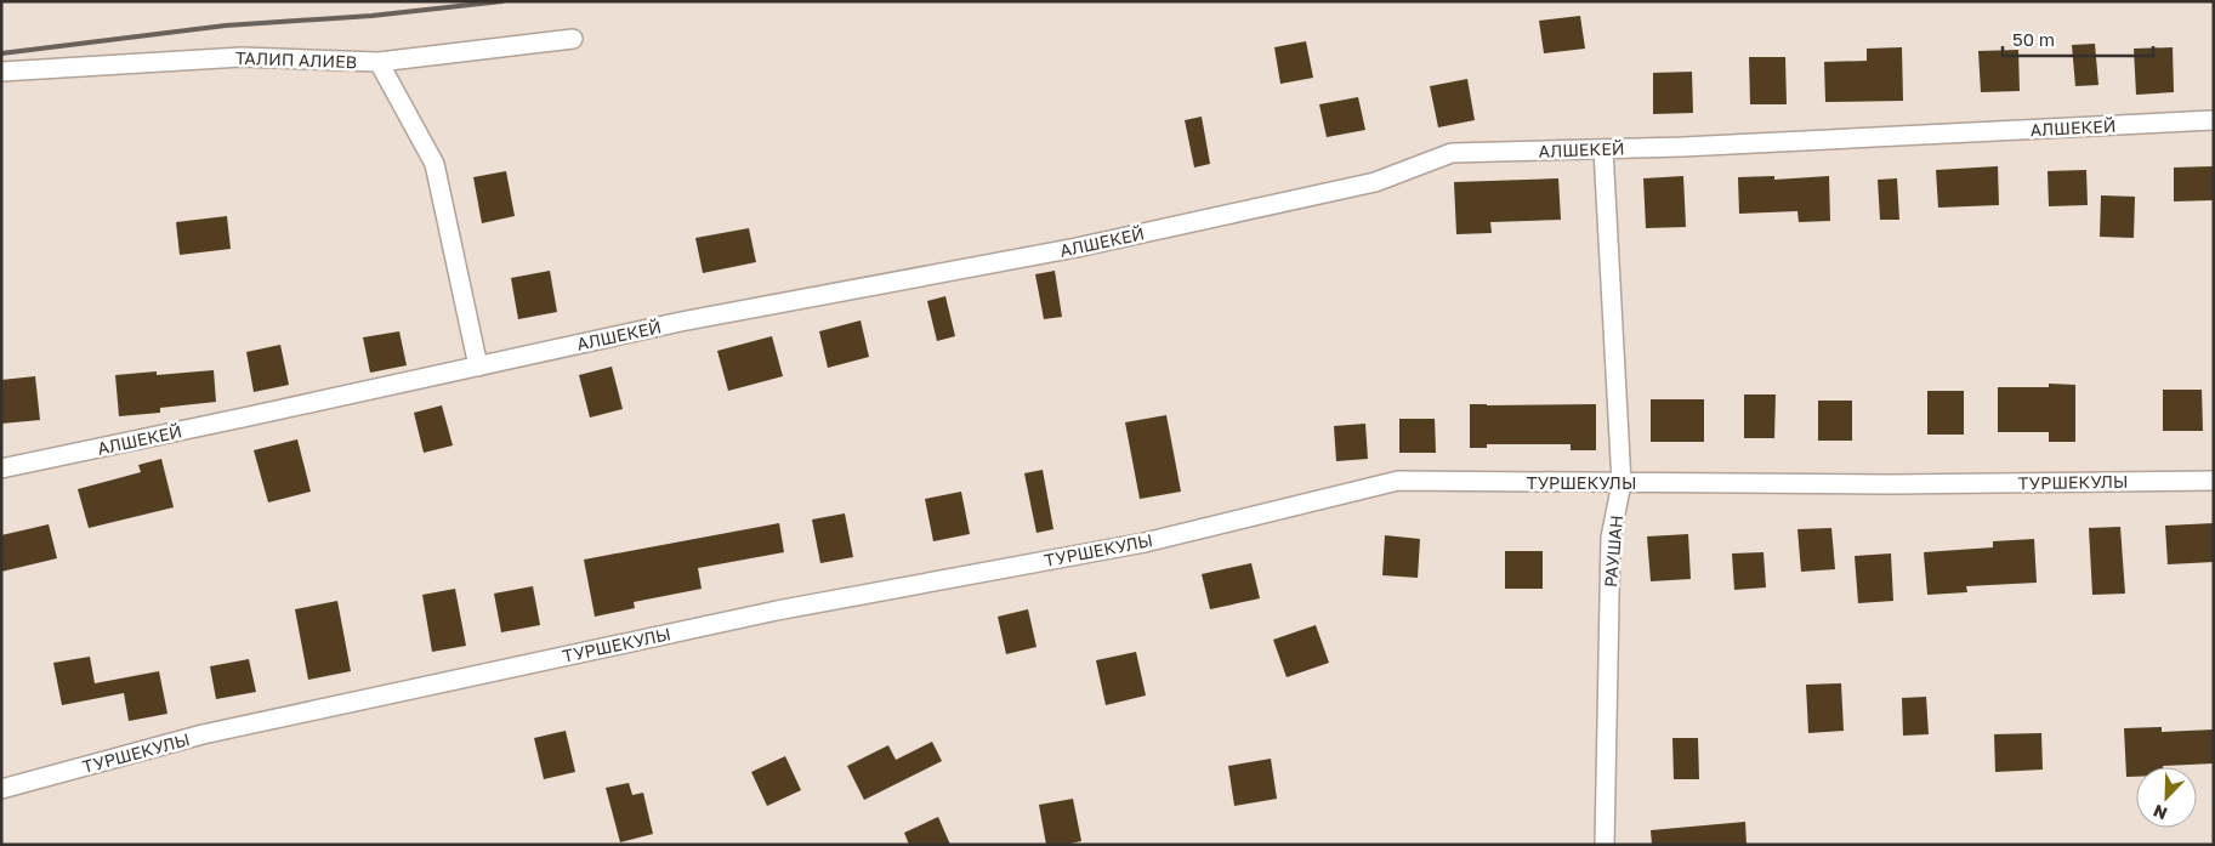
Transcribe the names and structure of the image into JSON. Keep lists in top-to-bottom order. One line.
{"streets":{"street":["ТАЛИП АЛИЕВ","АЛШЕКЕЙ","ТУРШЕКУЛЫ","РАУШАН"]},"crossings":[["ТАЛИП АЛИЕВ","АЛШЕКЕЙ"],["АЛШЕКЕЙ","РАУШАН"],["ТУРШЕКУЛЫ","РАУШАН"]],"scale_bar":"50 m","north":"bottom left"}
